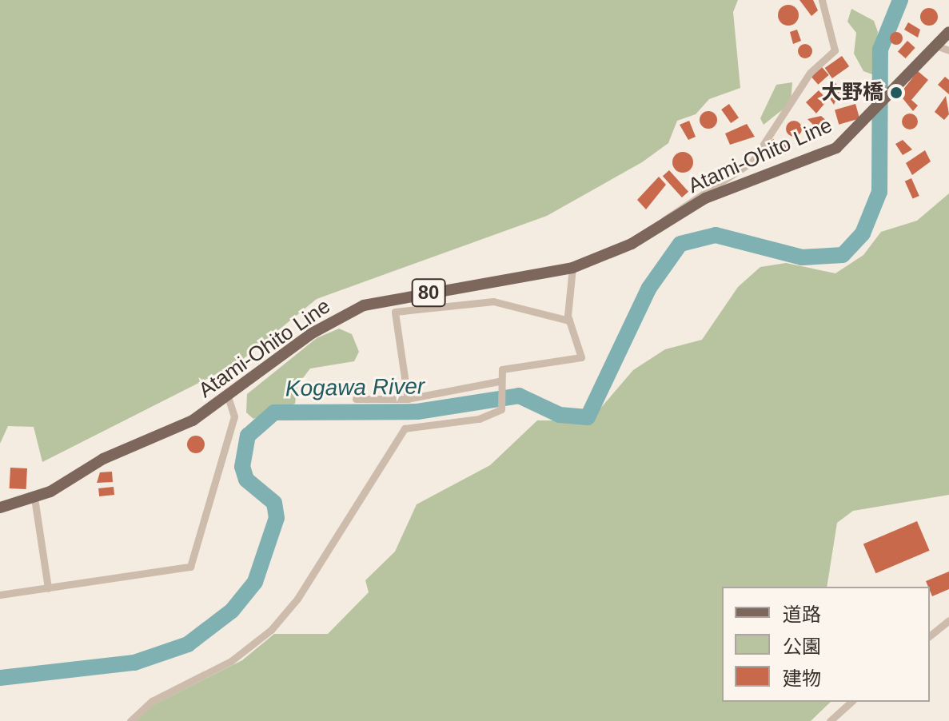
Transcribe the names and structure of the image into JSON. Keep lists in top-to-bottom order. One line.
{"streets":{"main road":["Atami-Ohito Line","80"]},"crossings":[["Atami-Ohito Line","80"]],"water":["Kogawa River"],"places":["大野橋"],"legend":["道路","公園","建物"]}
